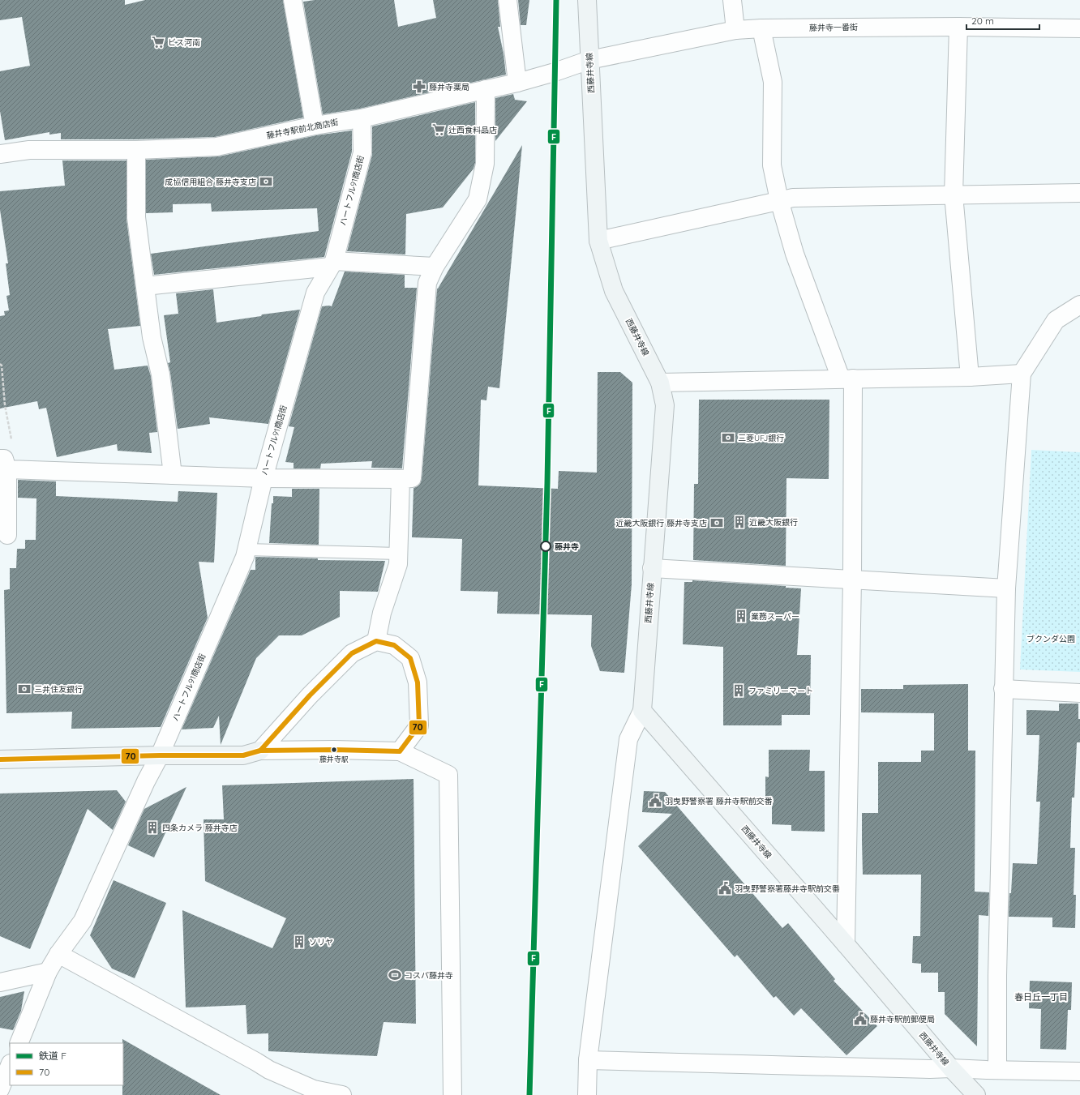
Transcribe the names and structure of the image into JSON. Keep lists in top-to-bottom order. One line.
{"streets":{"main road":["西藤井寺線"],"street":["藤井寺一番街","藤井寺駅前北商店街","ハートフル91商店街"]},"crossings":[["藤井寺一番街","西藤井寺線"],["藤井寺一番街","藤井寺駅前北商店街"],["藤井寺駅前北商店街","ハートフル91商店街"]],"districts":["春日丘一丁目"],"parks":["ブクンダ公園"],"places":{"supermarket":["ビス河南","辻西食料品店"],"pharmacy":["藤井寺薬局"],"bank":["成協信用組合 藤井寺支店","三菱UFJ銀行","近畿大阪銀行 藤井寺支店","三井住友銀行"],"building":["近畿大阪銀行","業務スーパー","ファミリーマート","四条カメラ 藤井寺店","ソリヤ"],"other":["藤井寺","藤井寺駅"],"public building":["羽曳野警察署 藤井寺駅前交番","羽曳野警察署藤井寺駅前交番","藤井寺駅前郵便局"],"sports":["コスパ藤井寺"]},"lines":["rail line F","transit line 70"],"legend":["鉄道 F","70"],"scale_bar":"20 m"}
